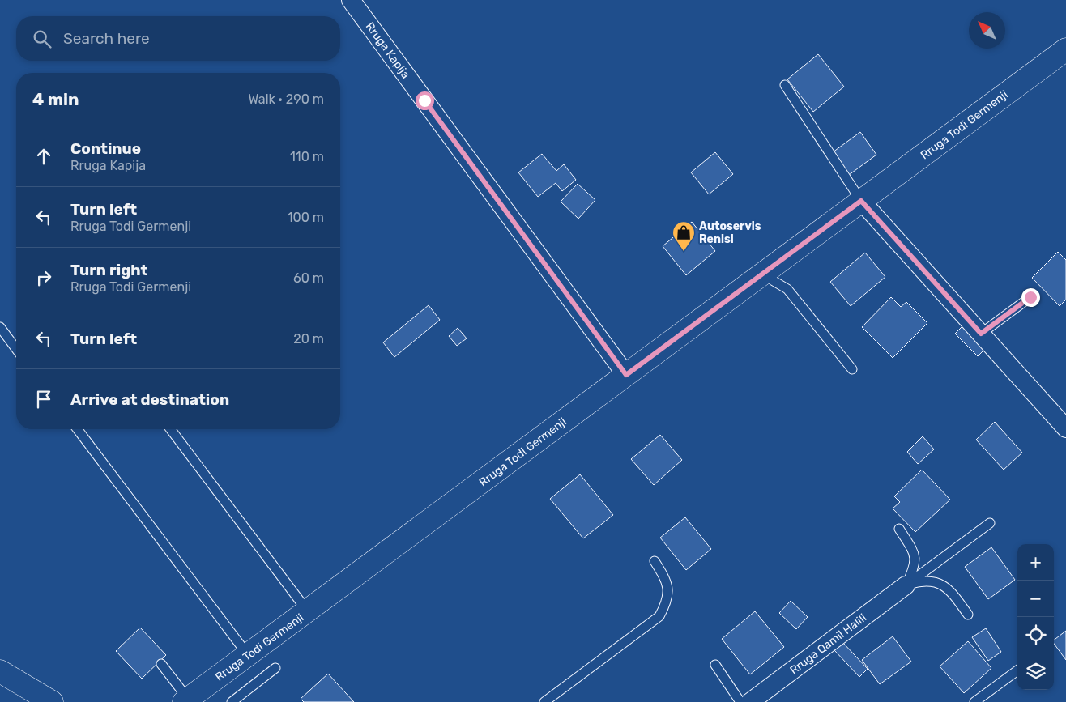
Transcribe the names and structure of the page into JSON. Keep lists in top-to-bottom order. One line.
{"streets":{"street":["Rruga Kapija","Rruga Todi Germenji","Rruga Qamil Halili"]},"crossings":[["Rruga Kapija","Rruga Todi Germenji"]],"places":{"shop":["Autoservis Renisi"]},"north":"top left","page":{"search":"Search here","heading":["4 min","Walk · 290 m"],"list":[["Continue","Rruga Kapija","110 m"],["Turn left","Rruga Todi Germenji","100 m"],["Turn right","Rruga Todi Germenji","60 m"],["Turn left","20 m"],"Arrive at destination"],"map_buttons":["+","−"]}}
